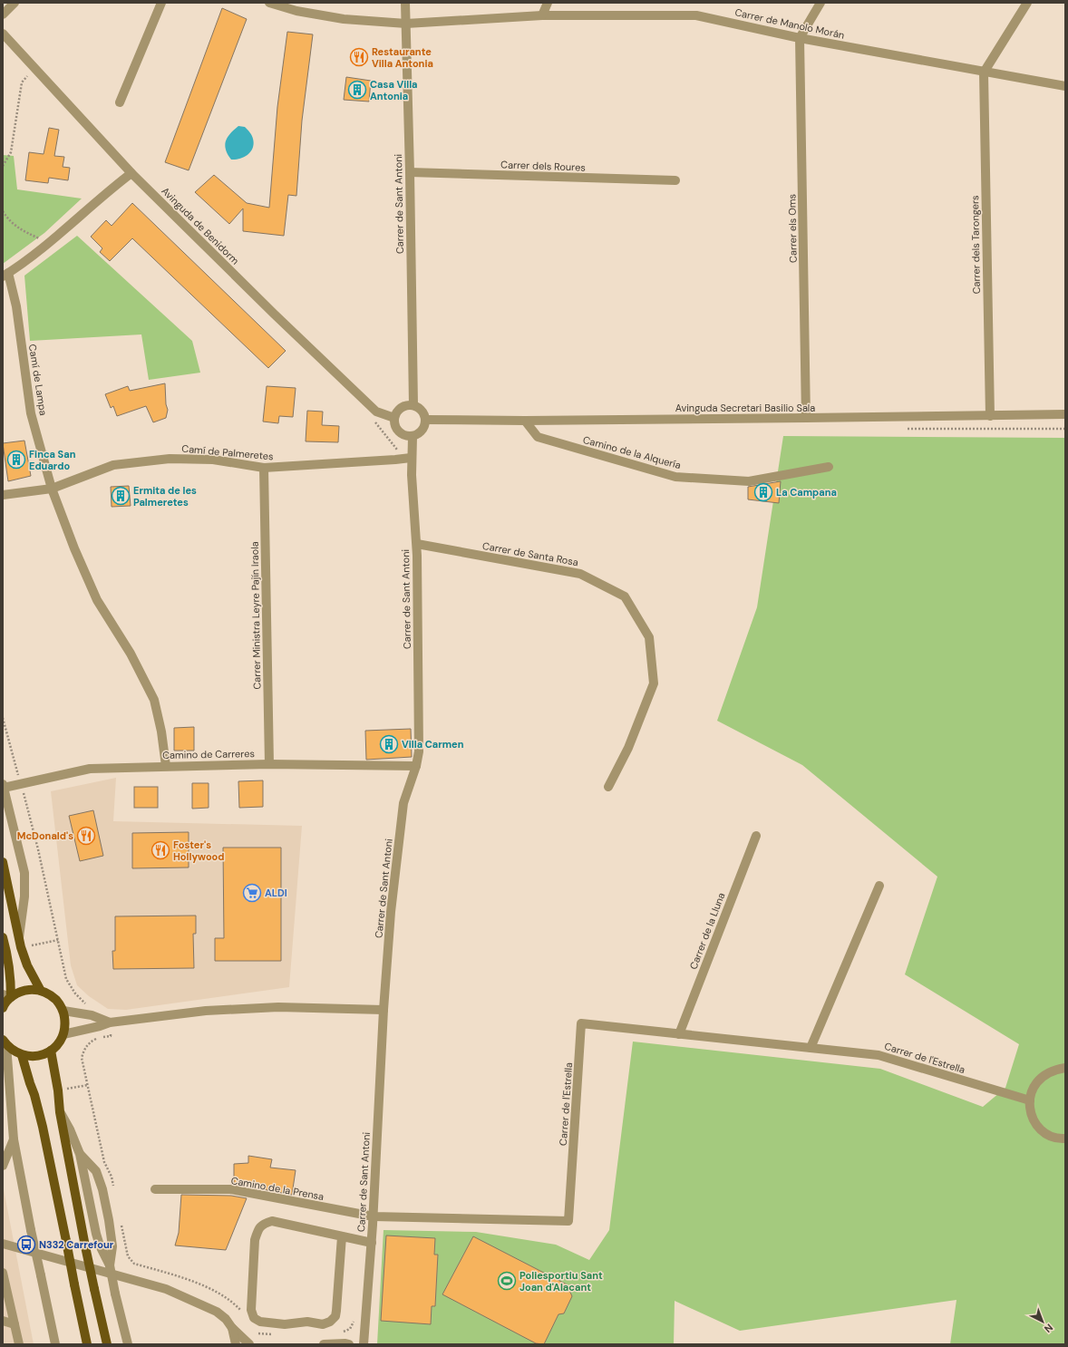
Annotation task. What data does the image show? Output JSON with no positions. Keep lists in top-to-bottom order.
{
  "streets": {
    "street": [
      "Carrer de Manolo Morán",
      "Carrer dels Roures",
      "Carrer de Sant Antoni",
      "Avinguda de Benidorm",
      "Carrer els Oms",
      "Carrer dels Tarongers",
      "Camí de Lampa",
      "Avinguda Secretari Basilio Sala",
      "Camí de Palmeretes",
      "Camino de la Alquería",
      "Carrer de Santa Rosa",
      "Carrer Ministra Leyre Pajín Iraola",
      "Camino de Carreres",
      "Carrer de la Lluna",
      "Carrer de l'Estrella",
      "Camino de la Prensa"
    ]
  },
  "crossings": [
    ["Carrer de Manolo Morán", "Carrer de Sant Antoni"],
    ["Carrer de Manolo Morán", "Carrer els Oms"],
    ["Carrer de Manolo Morán", "Carrer dels Tarongers"],
    ["Carrer dels Roures", "Carrer de Sant Antoni"],
    ["Carrer de Sant Antoni", "Avinguda de Benidorm"],
    ["Carrer de Sant Antoni", "Avinguda Secretari Basilio Sala"],
    ["Carrer de Sant Antoni", "Camí de Palmeretes"],
    ["Carrer de Sant Antoni", "Carrer de Santa Rosa"],
    ["Carrer de Sant Antoni", "Camino de Carreres"],
    ["Carrer de Sant Antoni", "Carrer de l'Estrella"],
    ["Carrer de Sant Antoni", "Camino de la Prensa"],
    ["Avinguda de Benidorm", "Avinguda Secretari Basilio Sala"],
    ["Carrer els Oms", "Avinguda Secretari Basilio Sala"],
    ["Carrer dels Tarongers", "Avinguda Secretari Basilio Sala"],
    ["Camí de Lampa", "Camí de Palmeretes"],
    ["Camí de Lampa", "Camino de Carreres"],
    ["Avinguda Secretari Basilio Sala", "Camino de la Alquería"],
    ["Camí de Palmeretes", "Carrer Ministra Leyre Pajín Iraola"],
    ["Carrer Ministra Leyre Pajín Iraola", "Camino de Carreres"],
    ["Carrer de la Lluna", "Carrer de l'Estrella"],
    ["Carrer de l'Estrella", "Camino de la Prensa"]
  ],
  "places": {
    "restaurant": ["Restaurante Villa Antonia", "McDonald's", "Foster's Hollywood"],
    "building": [
      "Casa Villa Antonia",
      "Finca San Eduardo",
      "La Campana",
      "Ermita de les Palmeretes",
      "Villa Carmen"
    ],
    "supermarket": ["ALDI"],
    "bus stop": ["N332 Carrefour"],
    "sports": ["Poliesportiu Sant Joan d'Alacant"]
  },
  "north": "bottom right"
}
